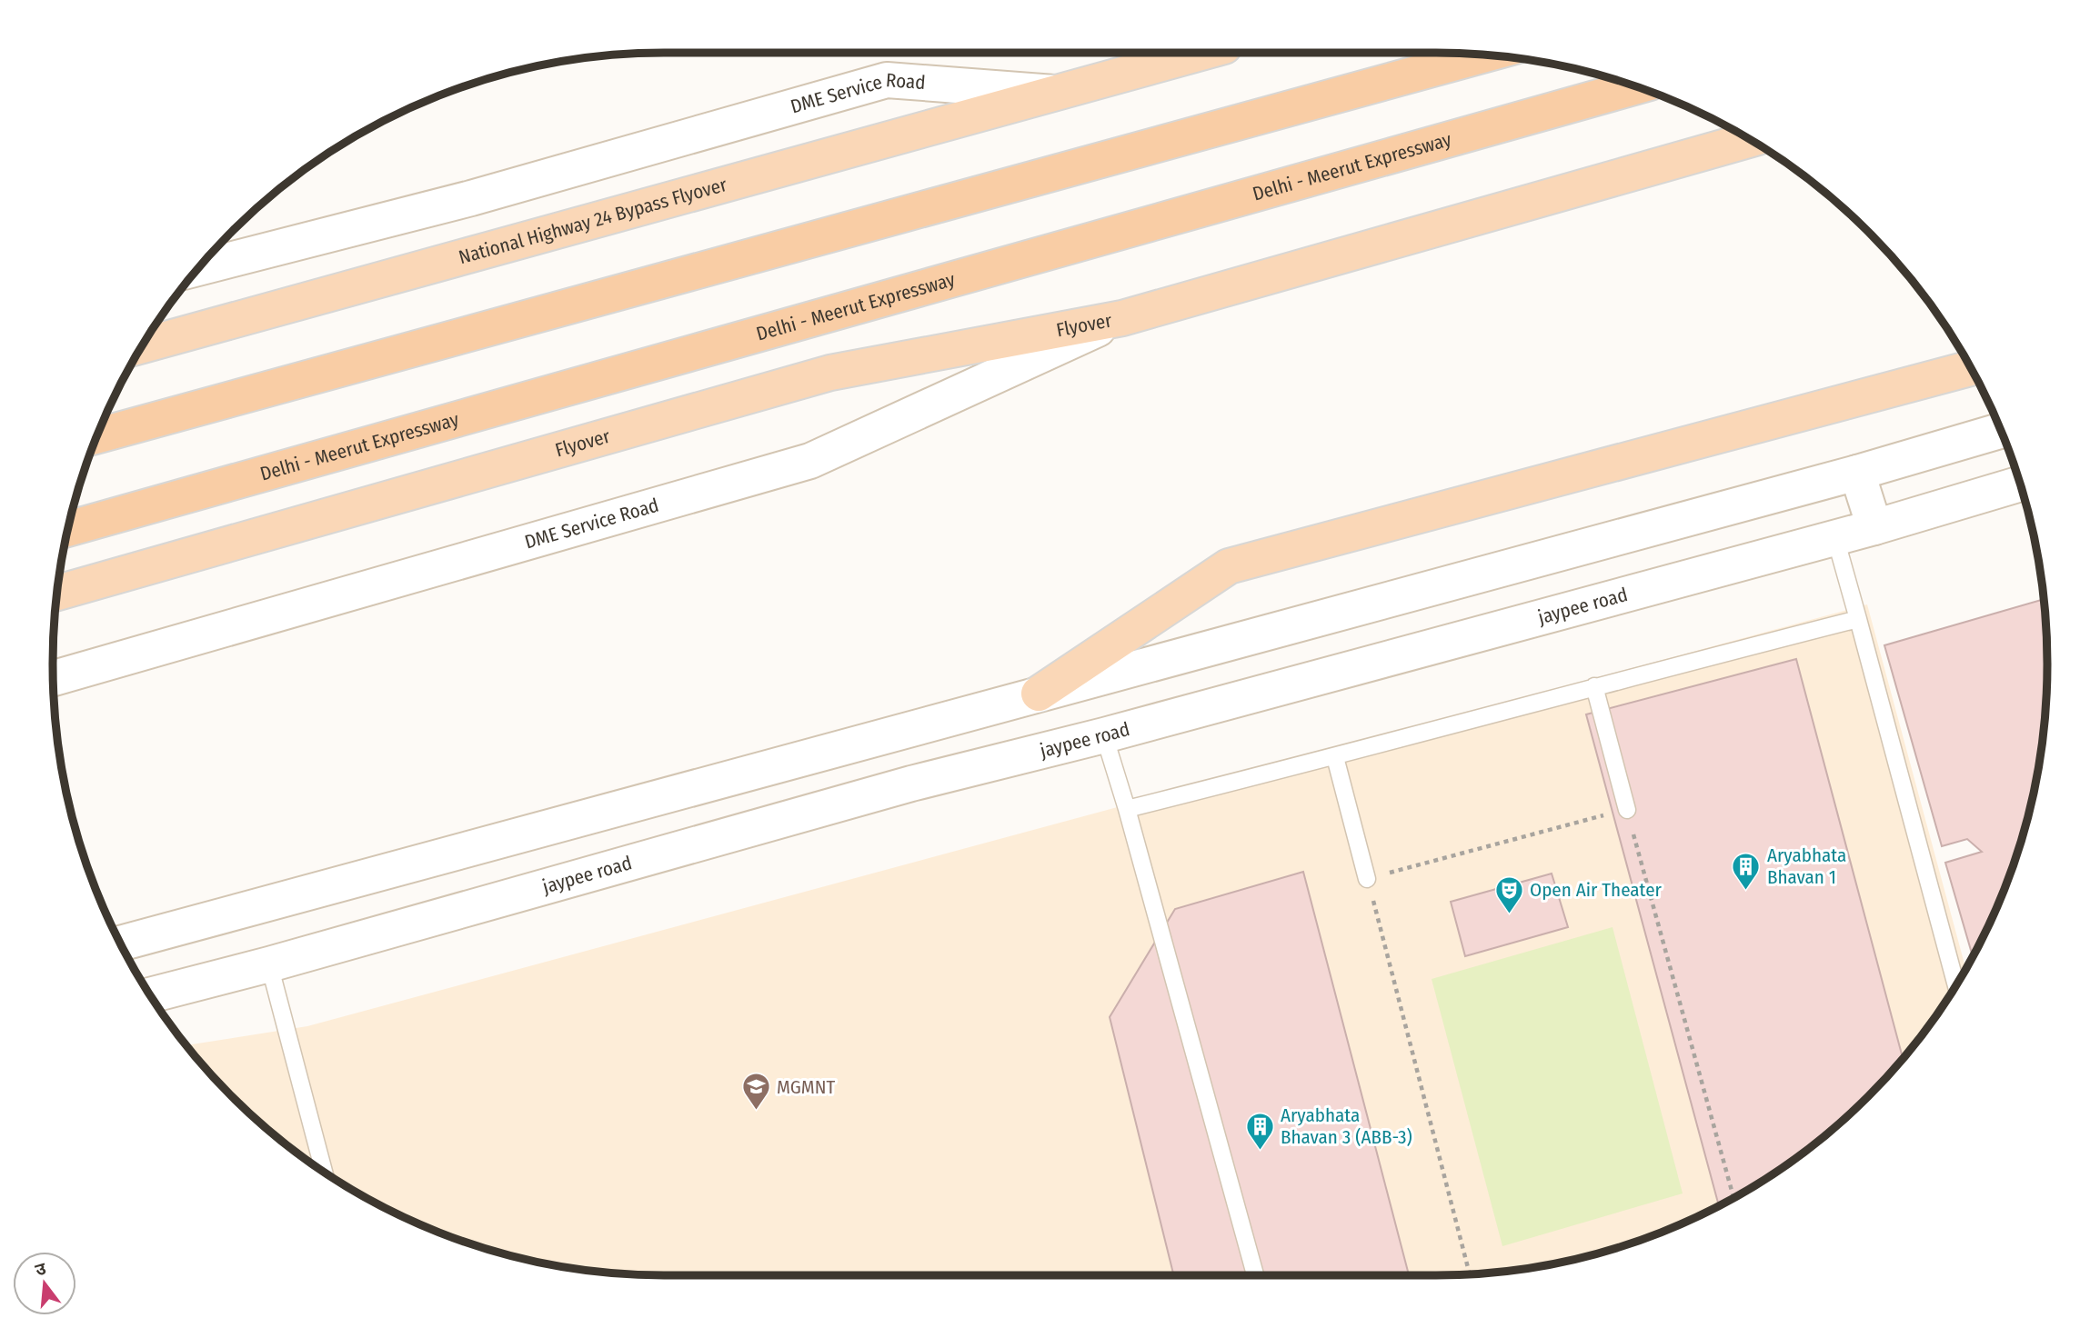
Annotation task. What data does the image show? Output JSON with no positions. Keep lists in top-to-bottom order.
{
  "streets": {
    "highway": ["Delhi - Meerut Expressway", "National Highway 24 Bypass Flyover", "Flyover"],
    "street": ["DME Service Road", "jaypee road"]
  },
  "crossings": [
    ["DME Service Road", "National Highway 24 Bypass Flyover"],
    ["DME Service Road", "Flyover"]
  ],
  "places": {
    "building": ["Aryabhata Bhavan 1", "Aryabhata Bhavan 3 (ABB-3)"],
    "theatre": ["Open Air Theater"],
    "school or university": ["MGMNT"]
  },
  "north": "top"
}
